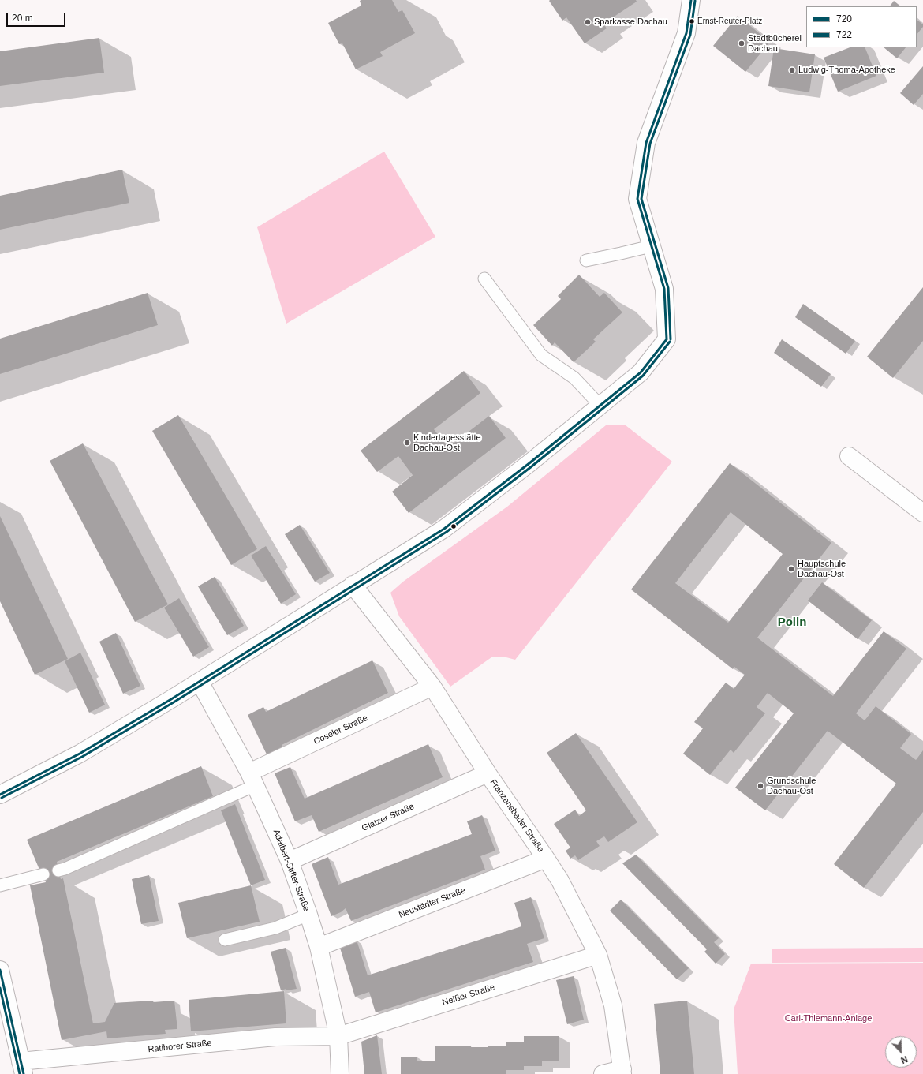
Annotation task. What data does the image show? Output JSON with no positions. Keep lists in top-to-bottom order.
{
  "streets": {
    "street": [
      "Coseler Straße",
      "Franzensbader Straße",
      "Glatzer Straße",
      "Adalbert-Stifter-Straße",
      "Neustädter Straße",
      "Neißer Straße",
      "Ratiborer Straße"
    ]
  },
  "crossings": [
    ["Coseler Straße", "Franzensbader Straße"],
    ["Coseler Straße", "Adalbert-Stifter-Straße"],
    ["Franzensbader Straße", "Glatzer Straße"],
    ["Franzensbader Straße", "Neustädter Straße"],
    ["Franzensbader Straße", "Neißer Straße"],
    ["Glatzer Straße", "Adalbert-Stifter-Straße"],
    ["Adalbert-Stifter-Straße", "Neustädter Straße"],
    ["Adalbert-Stifter-Straße", "Neißer Straße"],
    ["Adalbert-Stifter-Straße", "Ratiborer Straße"],
    ["Neißer Straße", "Ratiborer Straße"]
  ],
  "districts": ["Polln"],
  "parks": ["Carl-Thiemann-Anlage"],
  "places": [
    "Ernst-Reuter-Platz",
    "Sparkasse Dachau",
    "Stadtbücherei Dachau",
    "Ludwig-Thoma-Apotheke",
    "Kindertagesstätte Dachau-Ost",
    "Hauptschule Dachau-Ost",
    "Grundschule Dachau-Ost"
  ],
  "lines": ["transit line 720", "transit line 722"],
  "legend": ["720", "722"],
  "scale_bar": "20 m",
  "north": "bottom right"
}
